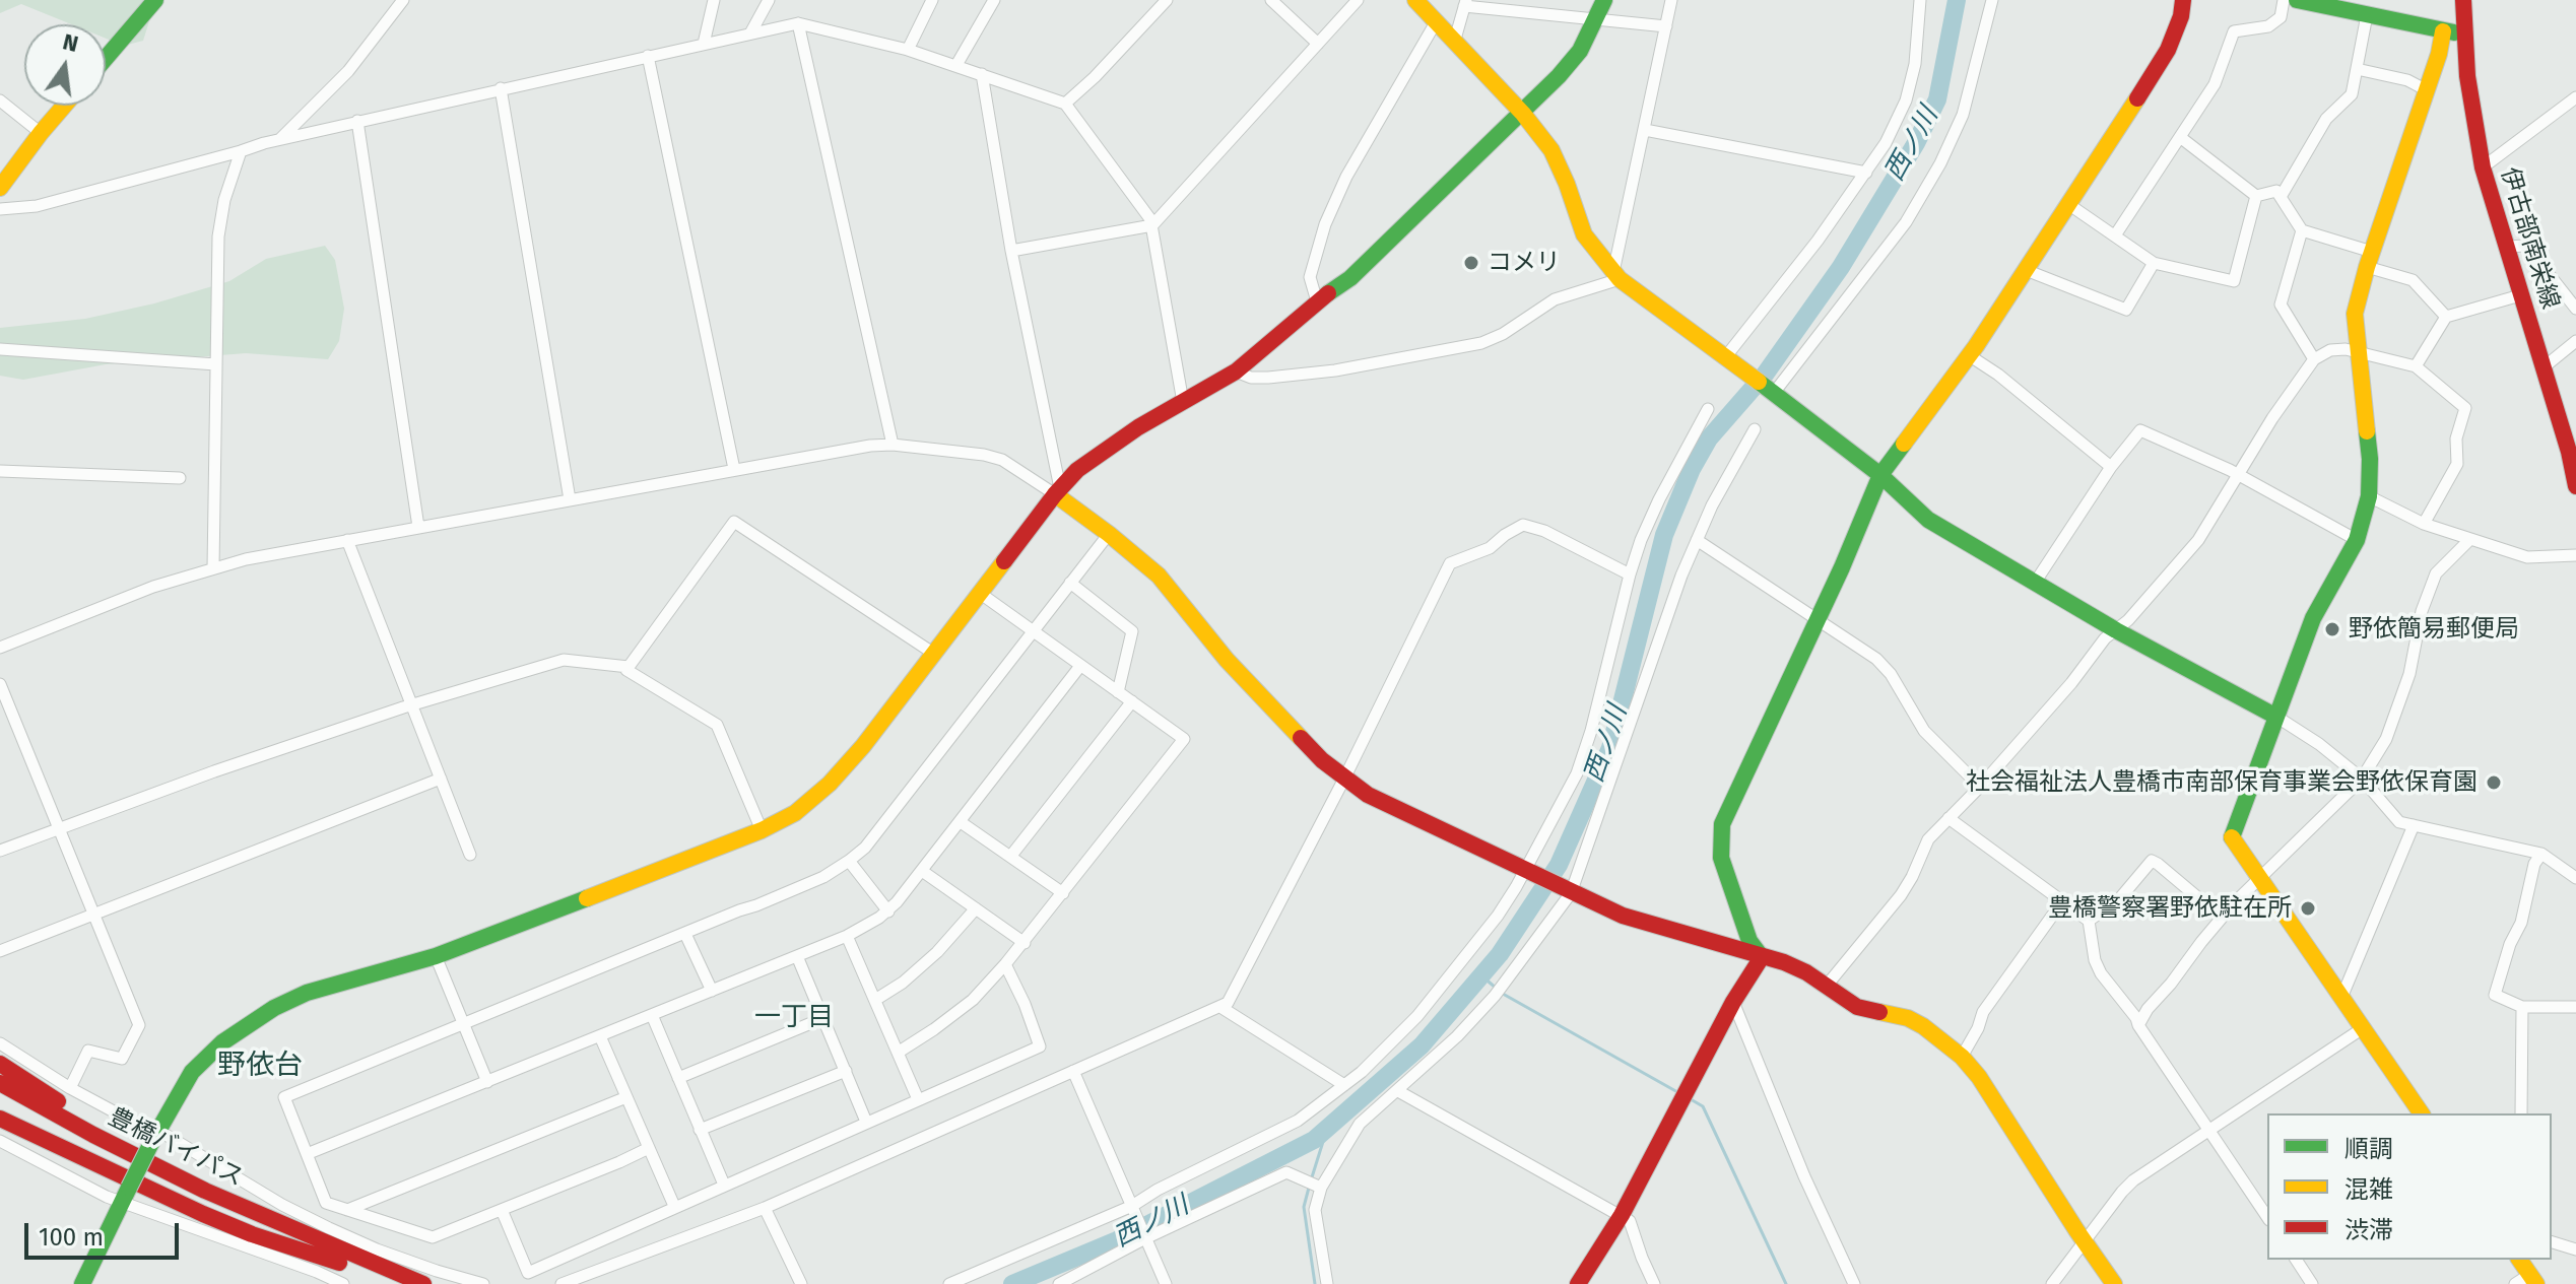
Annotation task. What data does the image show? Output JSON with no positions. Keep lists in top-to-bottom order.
{
  "streets": {
    "main road": ["伊古部南栄線", "豊橋バイパス"]
  },
  "districts": ["一丁目", "野依台"],
  "water": ["西ノ川"],
  "places": [
    "コメリ",
    "野依簡易郵便局",
    "社会福祉法人豊橋市南部保育事業会野依保育園",
    "豊橋警察署野依駐在所"
  ],
  "legend": ["順調", "混雑", "渋滞"],
  "scale_bar": "100 m",
  "north": "top"
}
